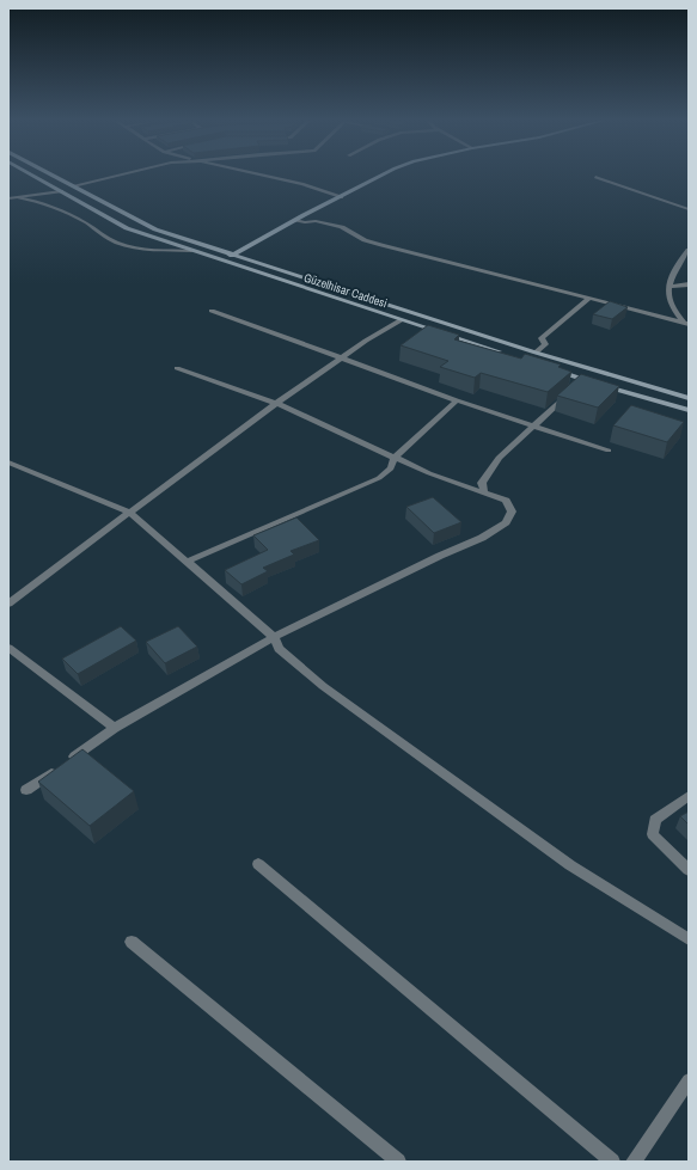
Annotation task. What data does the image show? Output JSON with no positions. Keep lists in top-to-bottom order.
{
  "streets": {
    "street": ["Güzelhisar Caddesi"]
  }
}
